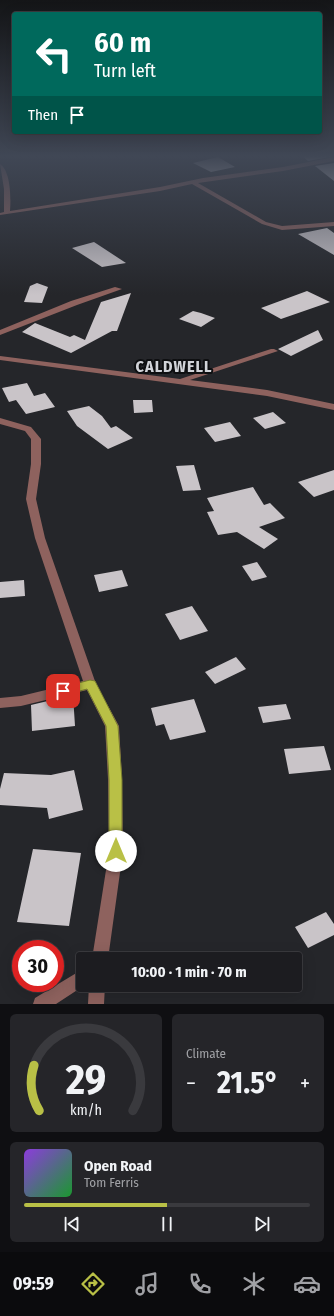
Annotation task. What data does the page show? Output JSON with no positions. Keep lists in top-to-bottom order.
{
  "districts": ["CALDWELL"],
  "page": {
    "turn": ["60 m", "Turn left"],
    "then": "Then",
    "limit": "30",
    "trip": "10:00 · 1 min · 70 m",
    "tile": "Climate",
    "heat": ["−", "21.5°", "+"],
    "song": ["Open Road", "Tom Ferris"],
    "tabs": "09:59",
    "gauge": ["29", "km/h"]
  }
}
